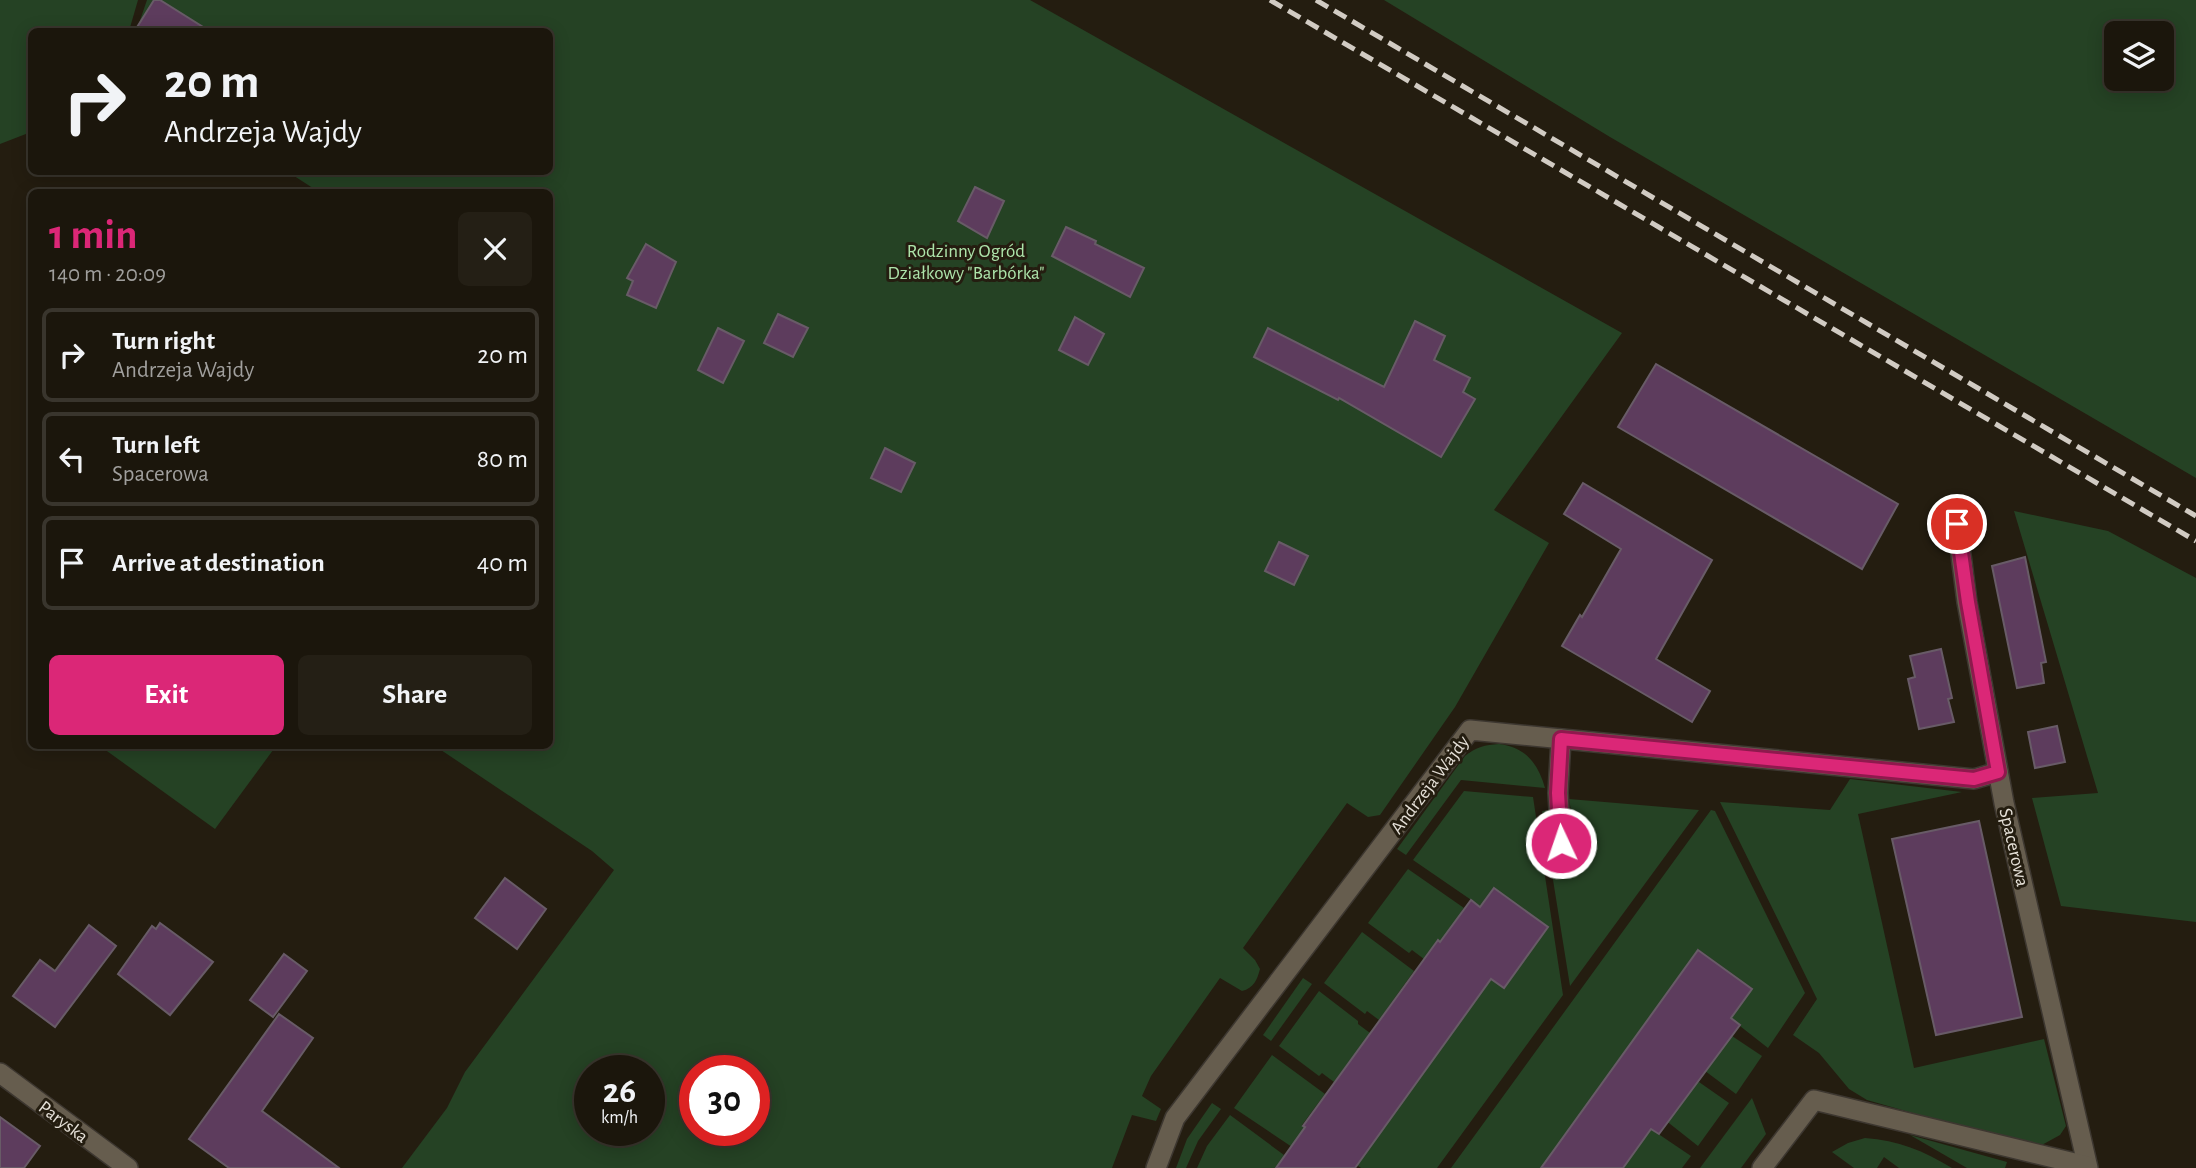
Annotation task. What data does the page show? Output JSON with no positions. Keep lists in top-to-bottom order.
{
  "streets": {
    "street": ["Andrzeja Wajdy", "Spacerowa", "Paryska"]
  },
  "crossings": [
    ["Andrzeja Wajdy", "Spacerowa"]
  ],
  "parks": ["Rodzinny Ogród Działkowy \"Barbórka\""],
  "page": {
    "turn": ["20 m", "Andrzeja Wajdy"],
    "heading": ["1 min", "140 m · 20:09"],
    "list": [
      {
        "name": "Turn right",
        "note": "Andrzeja Wajdy",
        "value": "20 m"
      },
      {
        "name": "Turn left",
        "note": "Spacerowa",
        "value": "80 m"
      },
      {
        "name": "Arrive at destination",
        "value": "40 m"
      }
    ],
    "buttons": ["Exit", "Share"],
    "speed": "26 km/h",
    "limit": "30"
  }
}
